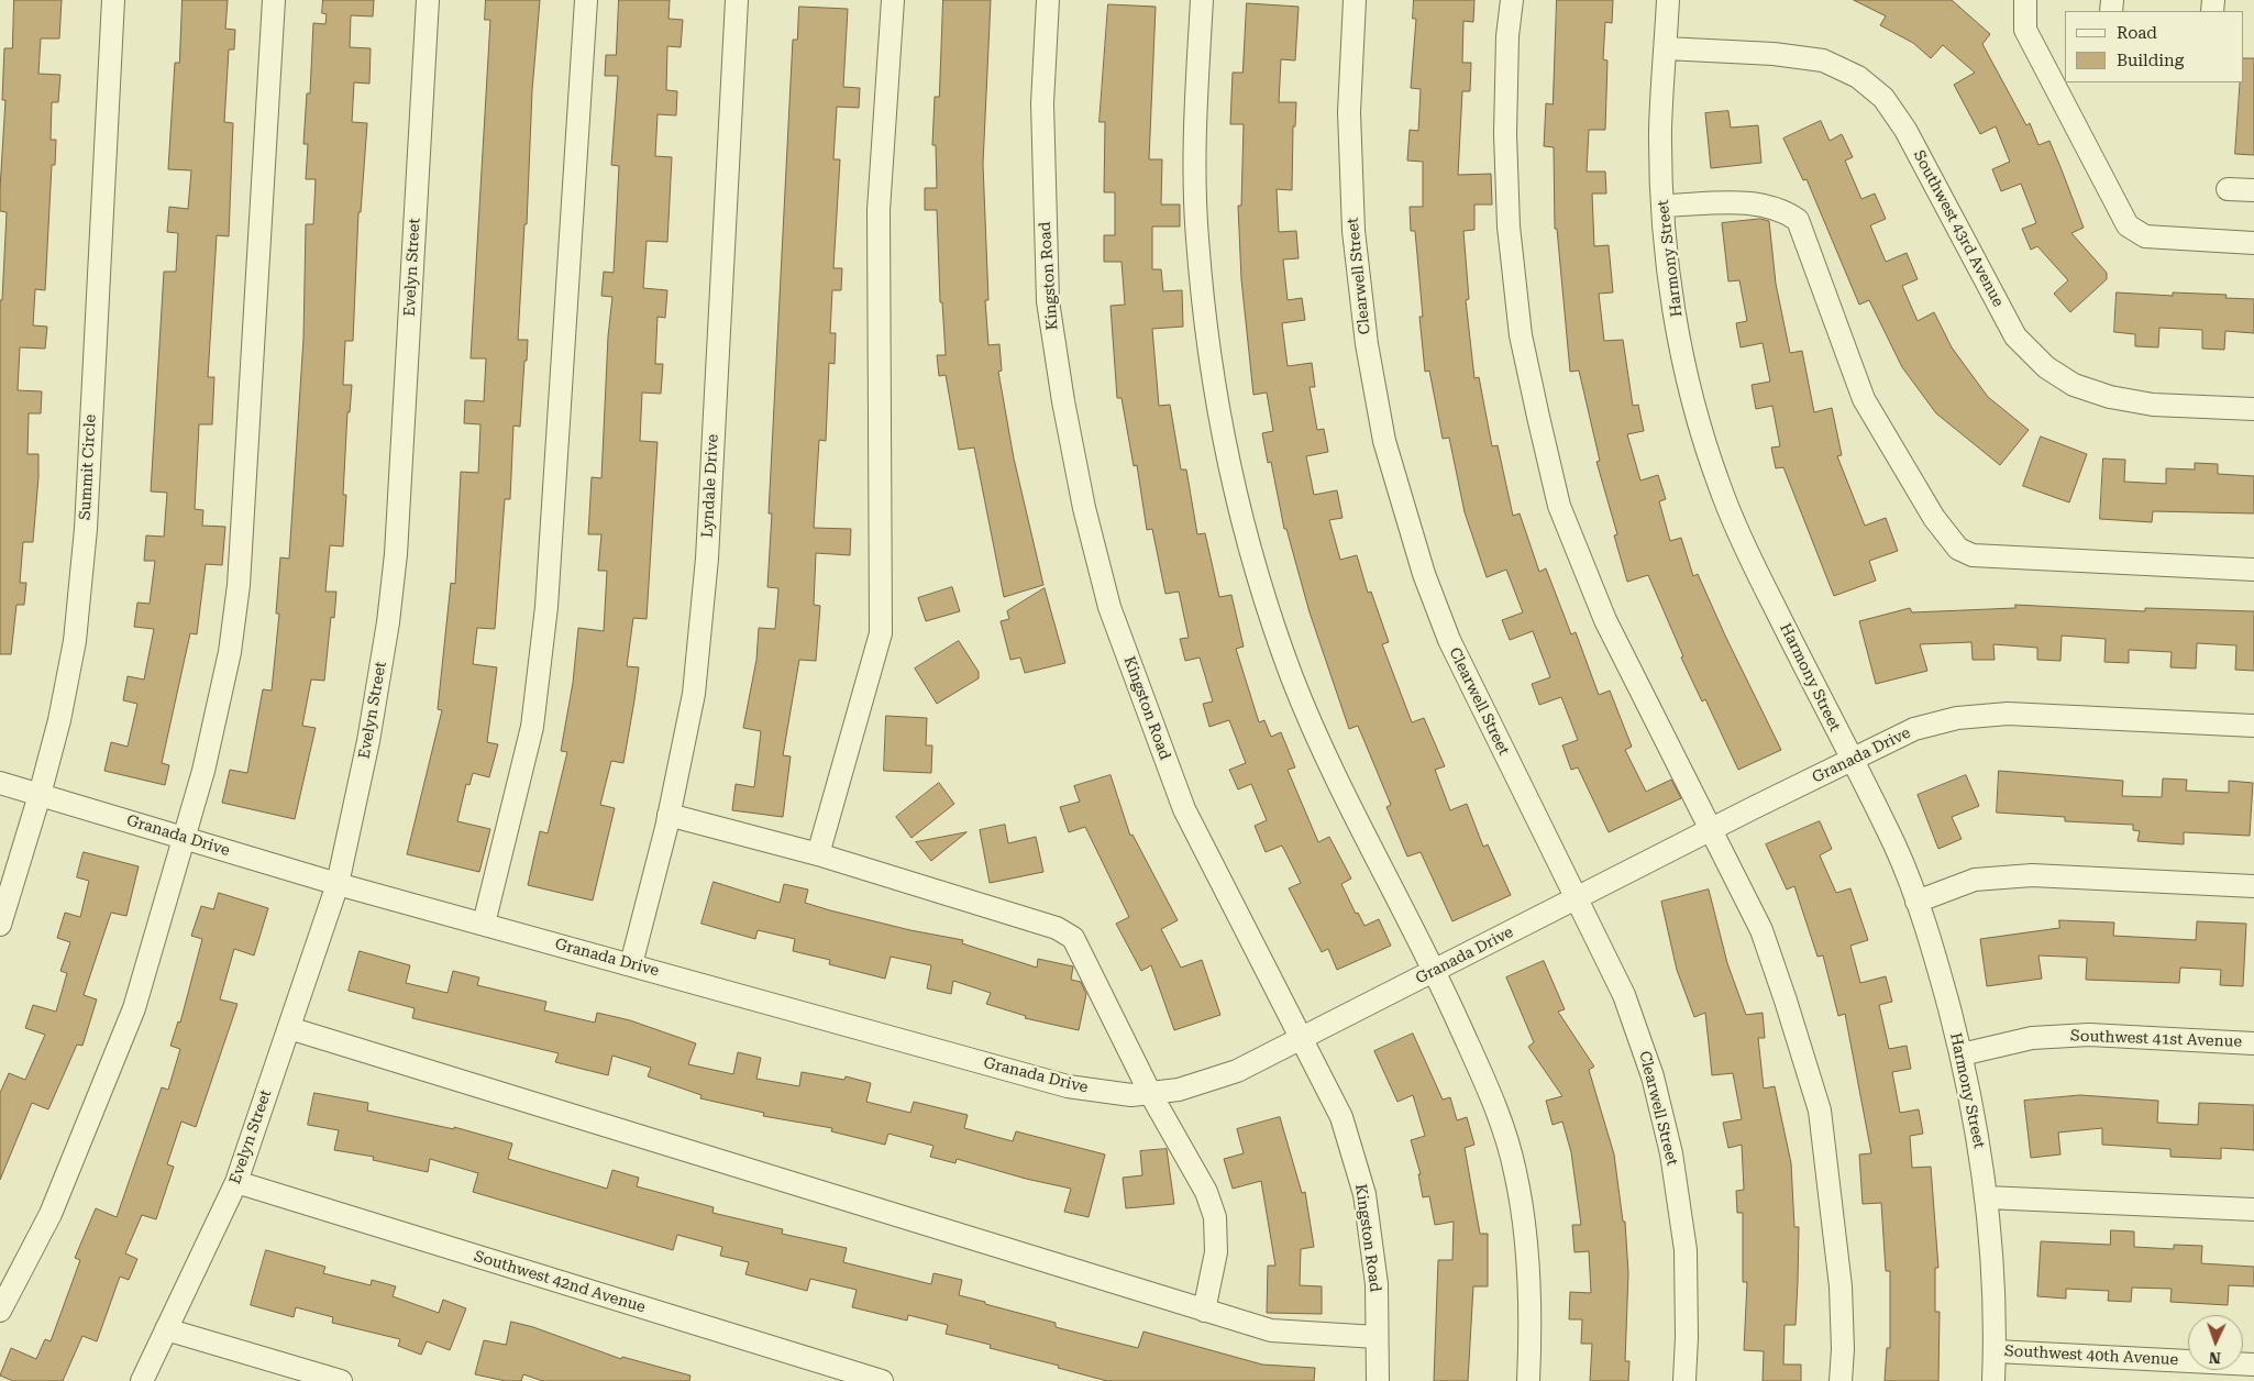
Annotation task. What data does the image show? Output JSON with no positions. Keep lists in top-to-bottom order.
{
  "streets": {
    "street": [
      "Southwest 43rd Avenue",
      "Harmony Street",
      "Evelyn Street",
      "Kingston Road",
      "Clearwell Street",
      "Summit Circle",
      "Lyndale Drive",
      "Granada Drive",
      "Southwest 41st Avenue",
      "Southwest 42nd Avenue",
      "Southwest 40th Avenue"
    ]
  },
  "crossings": [
    ["Southwest 43rd Avenue", "Harmony Street"],
    ["Harmony Street", "Granada Drive"],
    ["Harmony Street", "Southwest 41st Avenue"],
    ["Harmony Street", "Southwest 40th Avenue"],
    ["Evelyn Street", "Granada Drive"],
    ["Evelyn Street", "Southwest 42nd Avenue"],
    ["Kingston Road", "Granada Drive"],
    ["Clearwell Street", "Granada Drive"],
    ["Summit Circle", "Granada Drive"],
    ["Lyndale Drive", "Granada Drive"]
  ],
  "legend": ["Road", "Building"],
  "north": "bottom"
}
